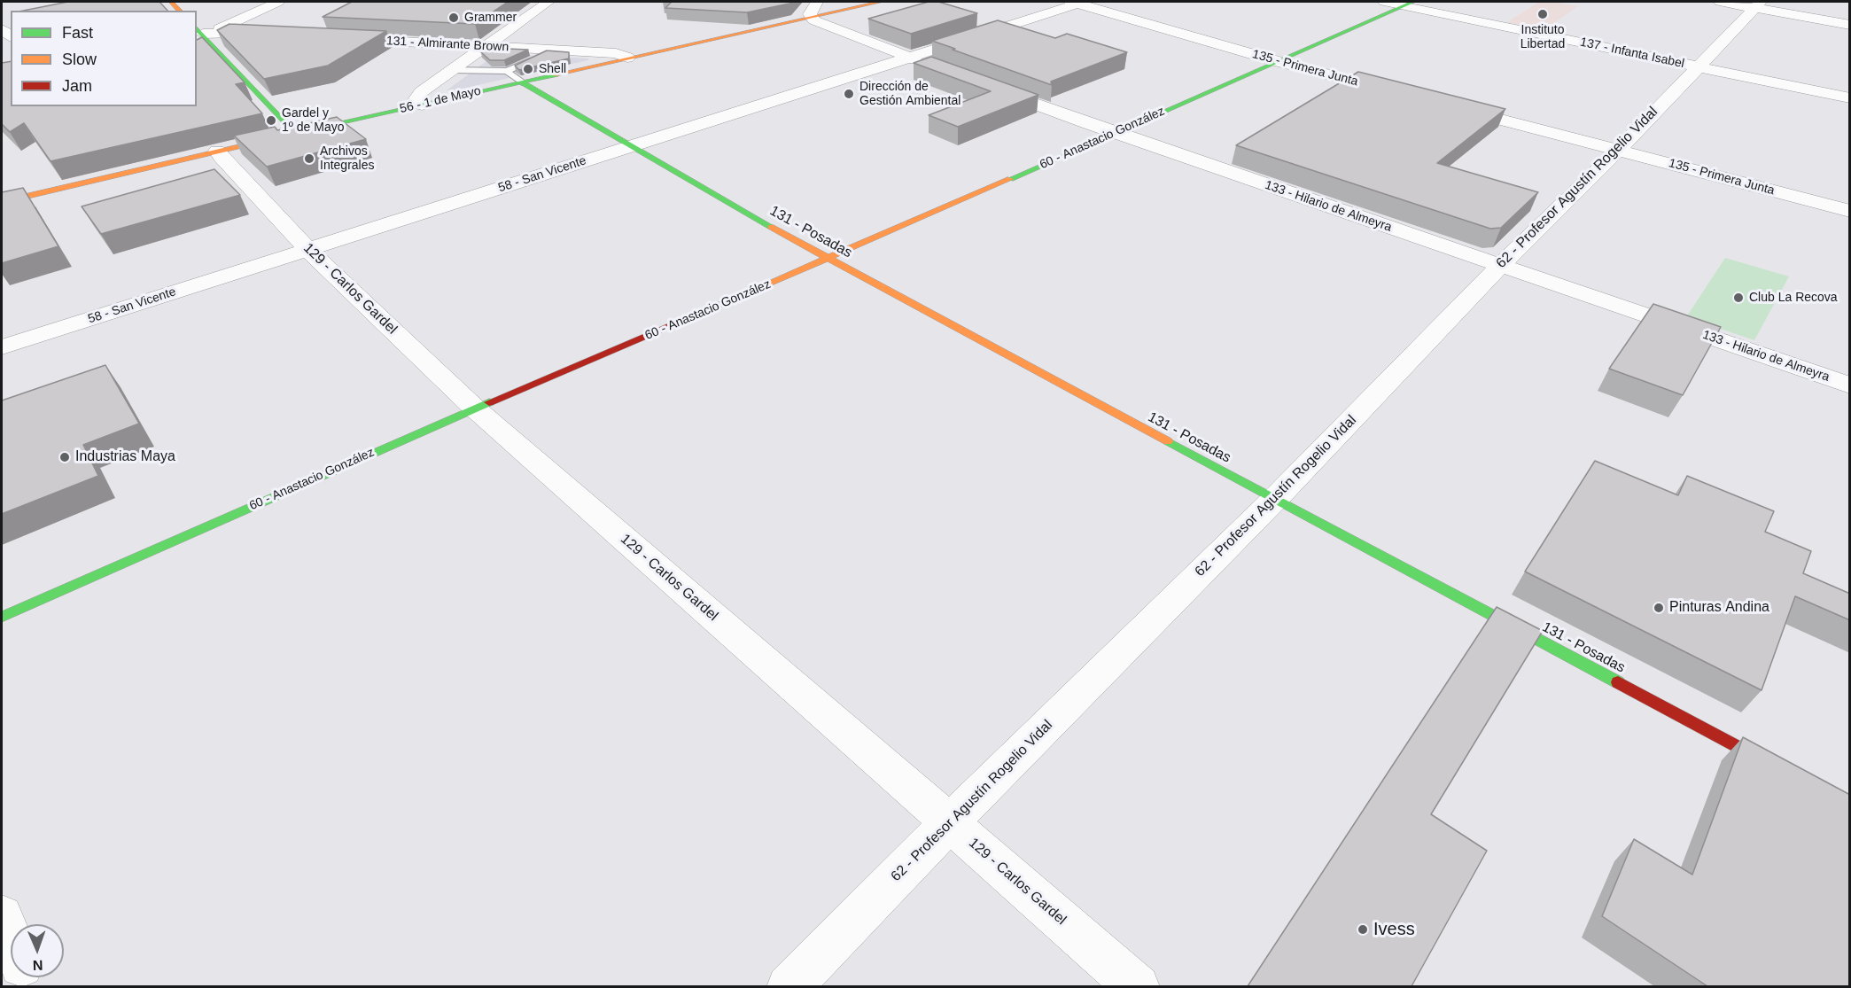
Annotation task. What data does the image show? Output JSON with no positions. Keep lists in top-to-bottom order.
{
  "streets": {
    "street": [
      "131 - Almirante Brown",
      "137 - Infanta Isabel",
      "135 - Primera Junta",
      "56 - 1 de Mayo",
      "60 - Anastacio González",
      "58 - San Vicente",
      "62 - Profesor Agustín Rogelio Vidal",
      "133 - Hilario de Almeyra",
      "131 - Posadas",
      "129 - Carlos Gardel"
    ]
  },
  "crossings": [
    ["131 - Almirante Brown", "56 - 1 de Mayo"],
    ["137 - Infanta Isabel", "60 - Anastacio González"],
    ["137 - Infanta Isabel", "62 - Profesor Agustín Rogelio Vidal"],
    ["135 - Primera Junta", "60 - Anastacio González"],
    ["135 - Primera Junta", "58 - San Vicente"],
    ["135 - Primera Junta", "62 - Profesor Agustín Rogelio Vidal"],
    ["56 - 1 de Mayo", "131 - Posadas"],
    ["56 - 1 de Mayo", "129 - Carlos Gardel"],
    ["60 - Anastacio González", "133 - Hilario de Almeyra"],
    ["60 - Anastacio González", "131 - Posadas"],
    ["60 - Anastacio González", "129 - Carlos Gardel"],
    ["58 - San Vicente", "131 - Posadas"],
    ["58 - San Vicente", "129 - Carlos Gardel"],
    ["62 - Profesor Agustín Rogelio Vidal", "133 - Hilario de Almeyra"],
    ["62 - Profesor Agustín Rogelio Vidal", "131 - Posadas"],
    ["62 - Profesor Agustín Rogelio Vidal", "129 - Carlos Gardel"]
  ],
  "places": [
    "Instituto Libertad",
    "Grammer",
    "Shell",
    "Dirección de Gestión Ambiental",
    "Gardel y 1º de Mayo",
    "Archivos Integrales",
    "Club La Recova",
    "Industrias Maya",
    "Pinturas Andina",
    "Ivess"
  ],
  "legend": ["Fast", "Slow", "Jam"],
  "north": "bottom"
}
